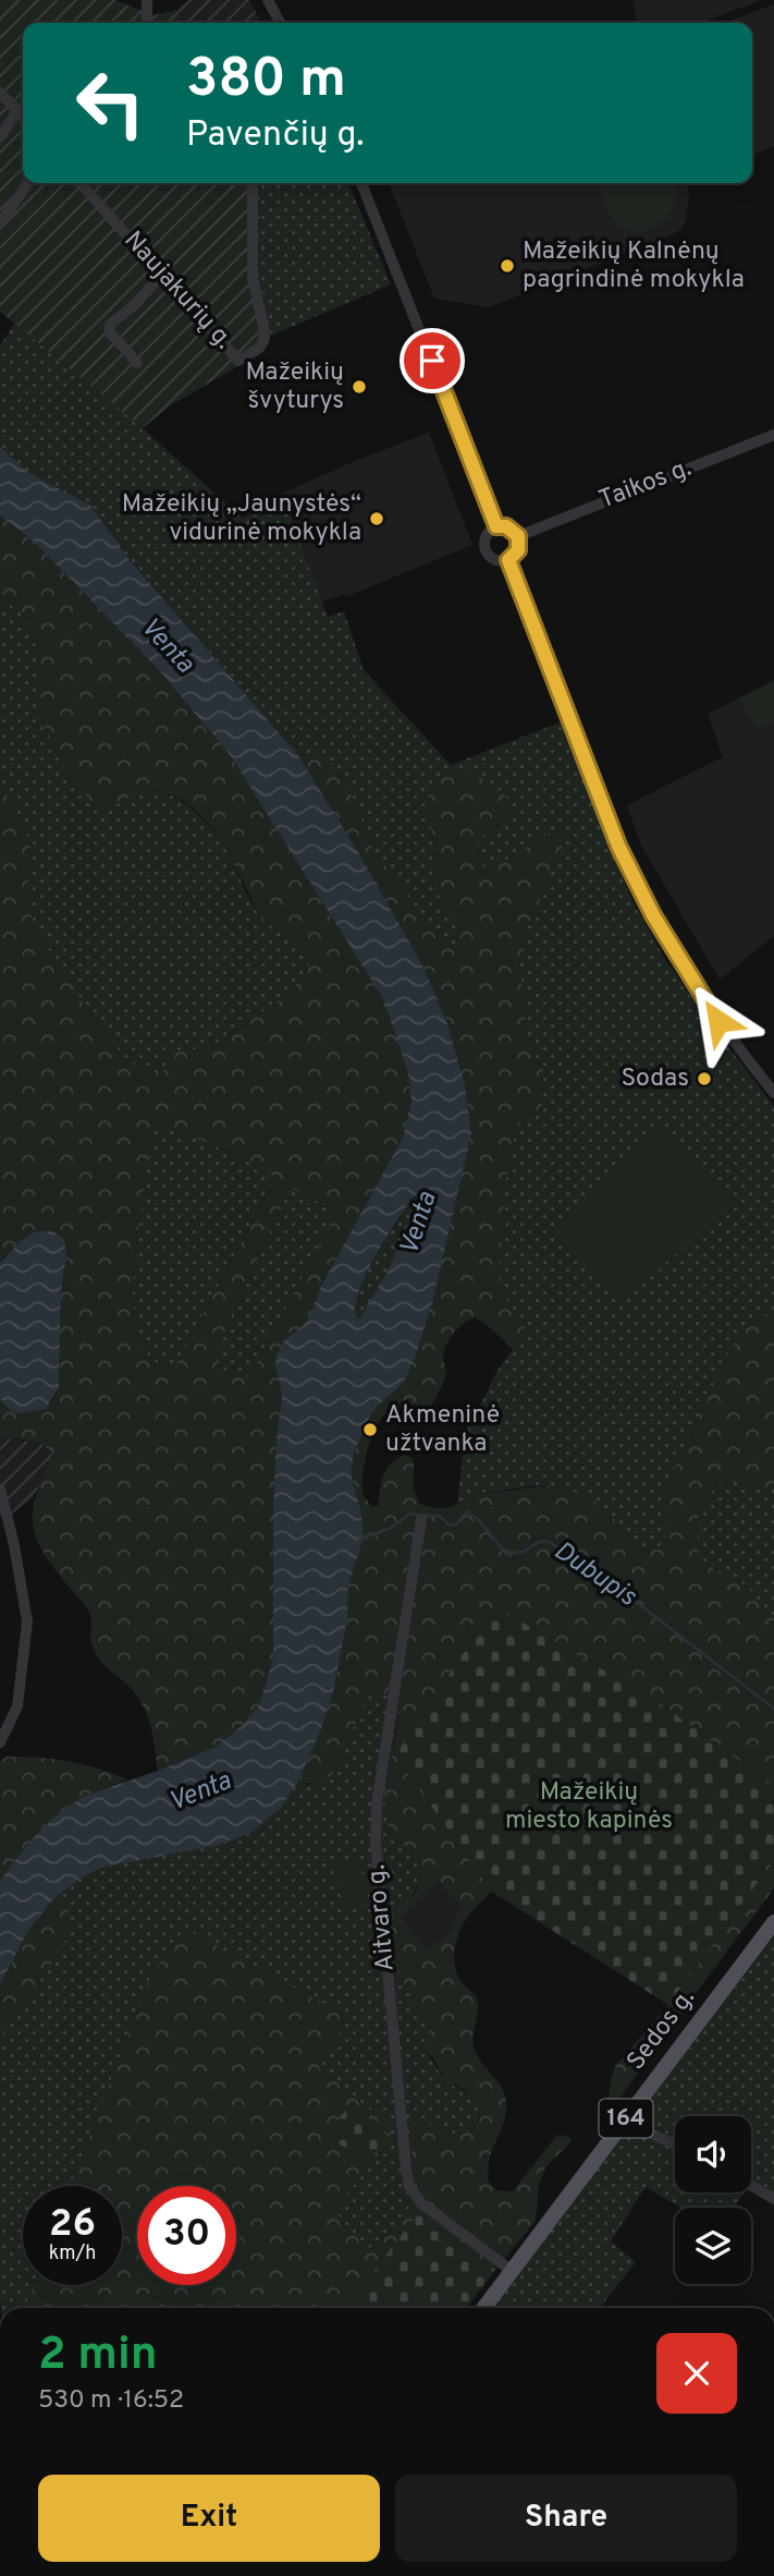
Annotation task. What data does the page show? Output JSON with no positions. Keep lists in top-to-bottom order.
{
  "streets": {
    "main road": ["Sedos g.", "164"],
    "street": ["Naujakurių g.", "Taikos g.", "Aitvaro g."]
  },
  "crossings": [
    ["Aitvaro g.", "Sedos g."]
  ],
  "water": ["Venta", "Dubupis"],
  "parks": ["Mažeikių miesto kapinės"],
  "places": [
    "Mažeikių Kalnėnų pagrindinė mokykla",
    "Mažeikių švyturys",
    "Mažeikių „Jaunystės“ vidurinė mokykla",
    "Sodas",
    "Akmeninė užtvanka"
  ],
  "page": {
    "turn": ["380 m", "Pavenčių g."],
    "speed": "26 km/h",
    "limit": "30",
    "heading": ["2 min", "530 m · 16:52"],
    "buttons": ["Exit", "Share"]
  }
}
